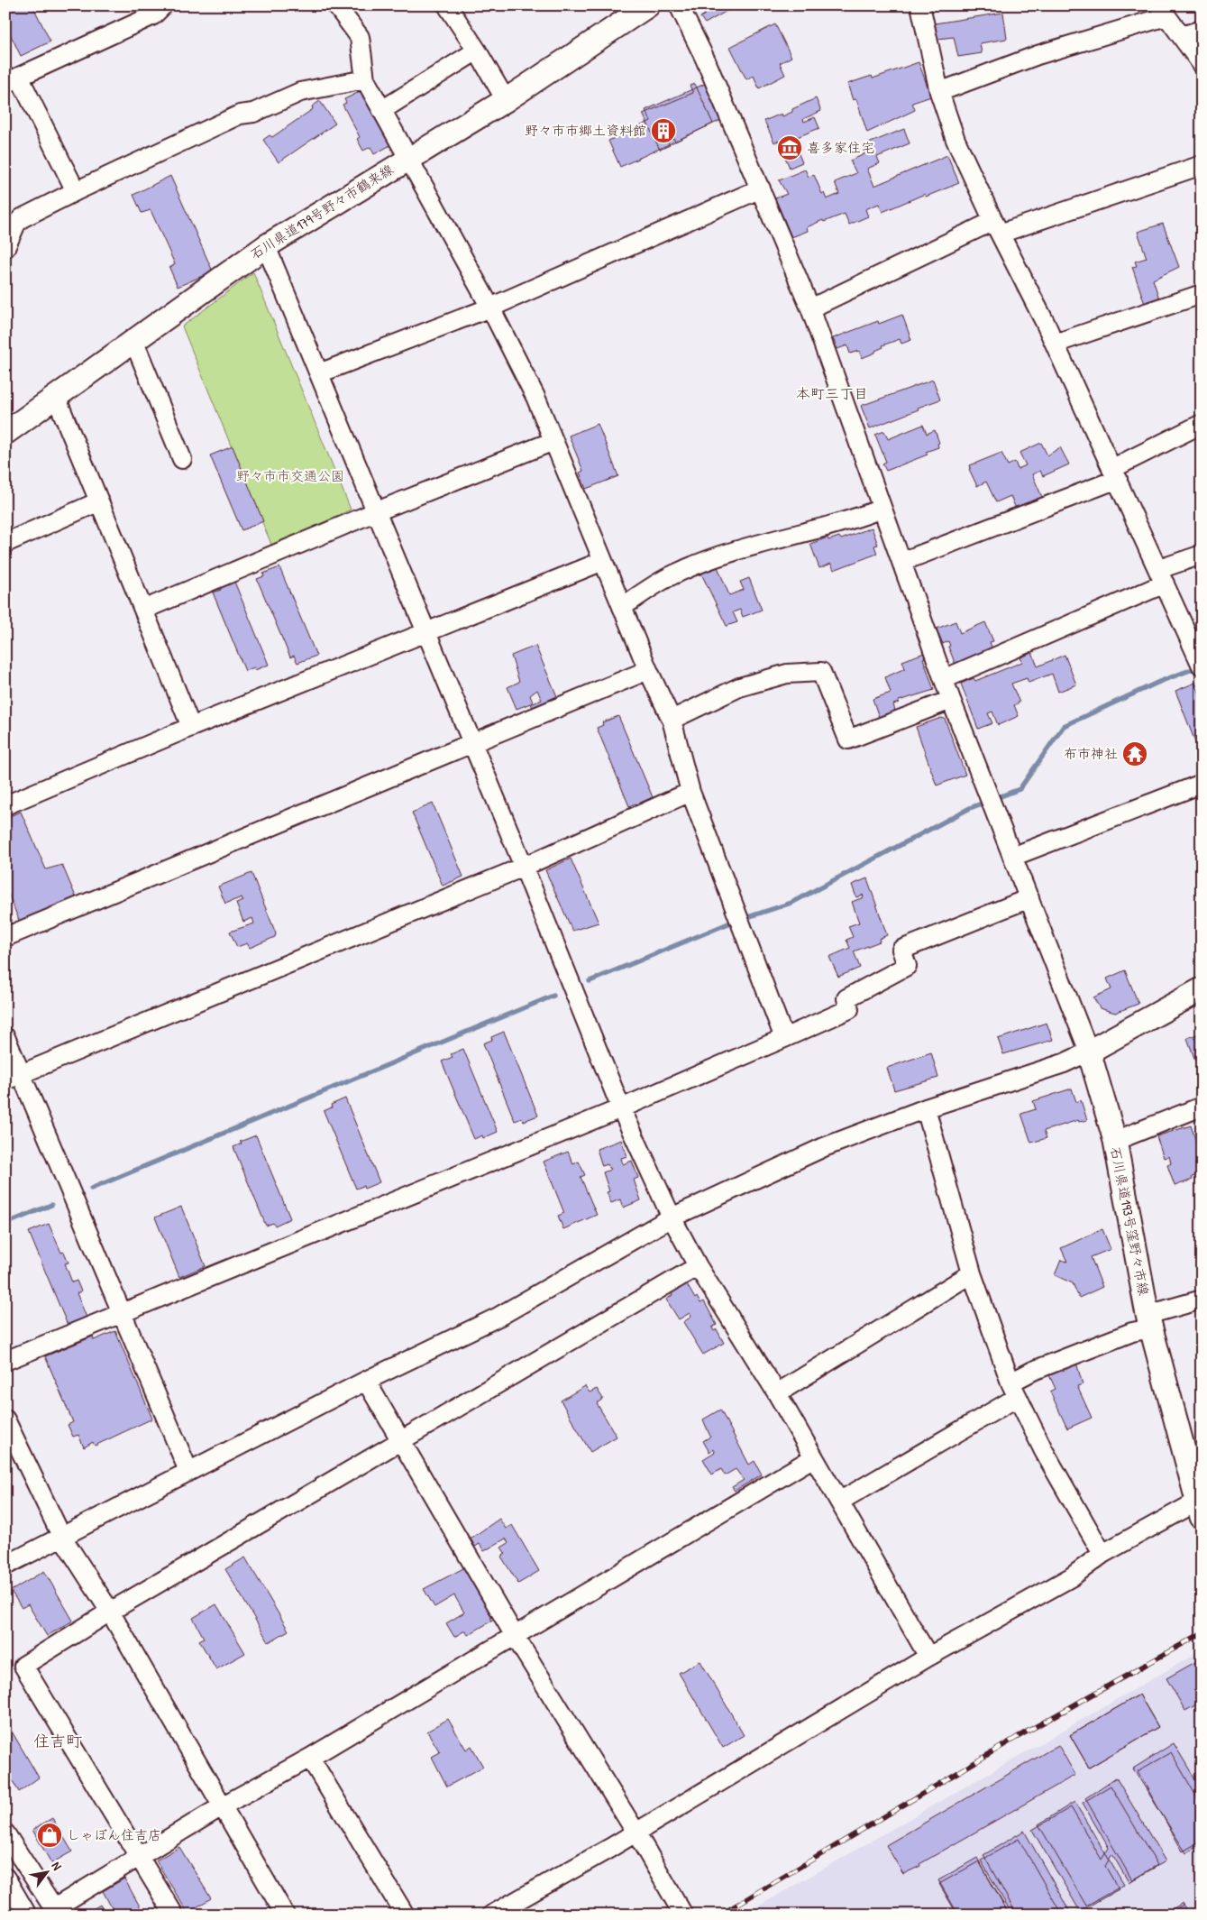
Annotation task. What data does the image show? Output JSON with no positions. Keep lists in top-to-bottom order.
{
  "streets": {
    "main road": ["石川県道179号野々市鶴来線", "石川県道193号窪野々市線"]
  },
  "districts": ["本町三丁目", "住吉町"],
  "parks": ["野々市市交通公園"],
  "places": {
    "building": ["野々市市郷土資料館"],
    "museum": ["喜多家住宅"],
    "temple": ["布市神社"],
    "shop": ["しゃぼん住吉店"]
  },
  "north": "top right"
}
